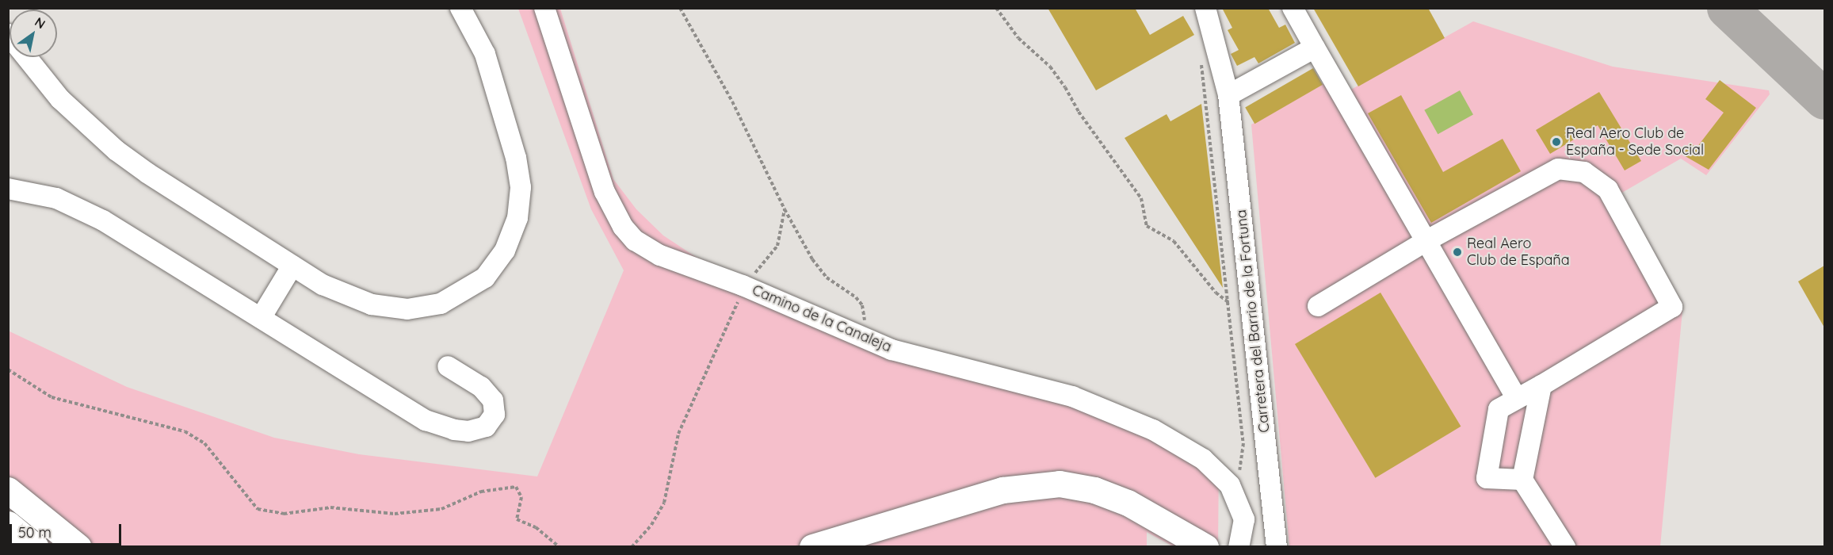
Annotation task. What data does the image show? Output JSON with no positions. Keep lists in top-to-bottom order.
{
  "streets": {
    "street": ["Camino de la Canaleja", "Carretera del Barrio de la Fortuna"]
  },
  "places": ["Real Aero Club de España - Sede Social", "Real Aero Club de España"],
  "scale_bar": "50 m",
  "north": "top right"
}
